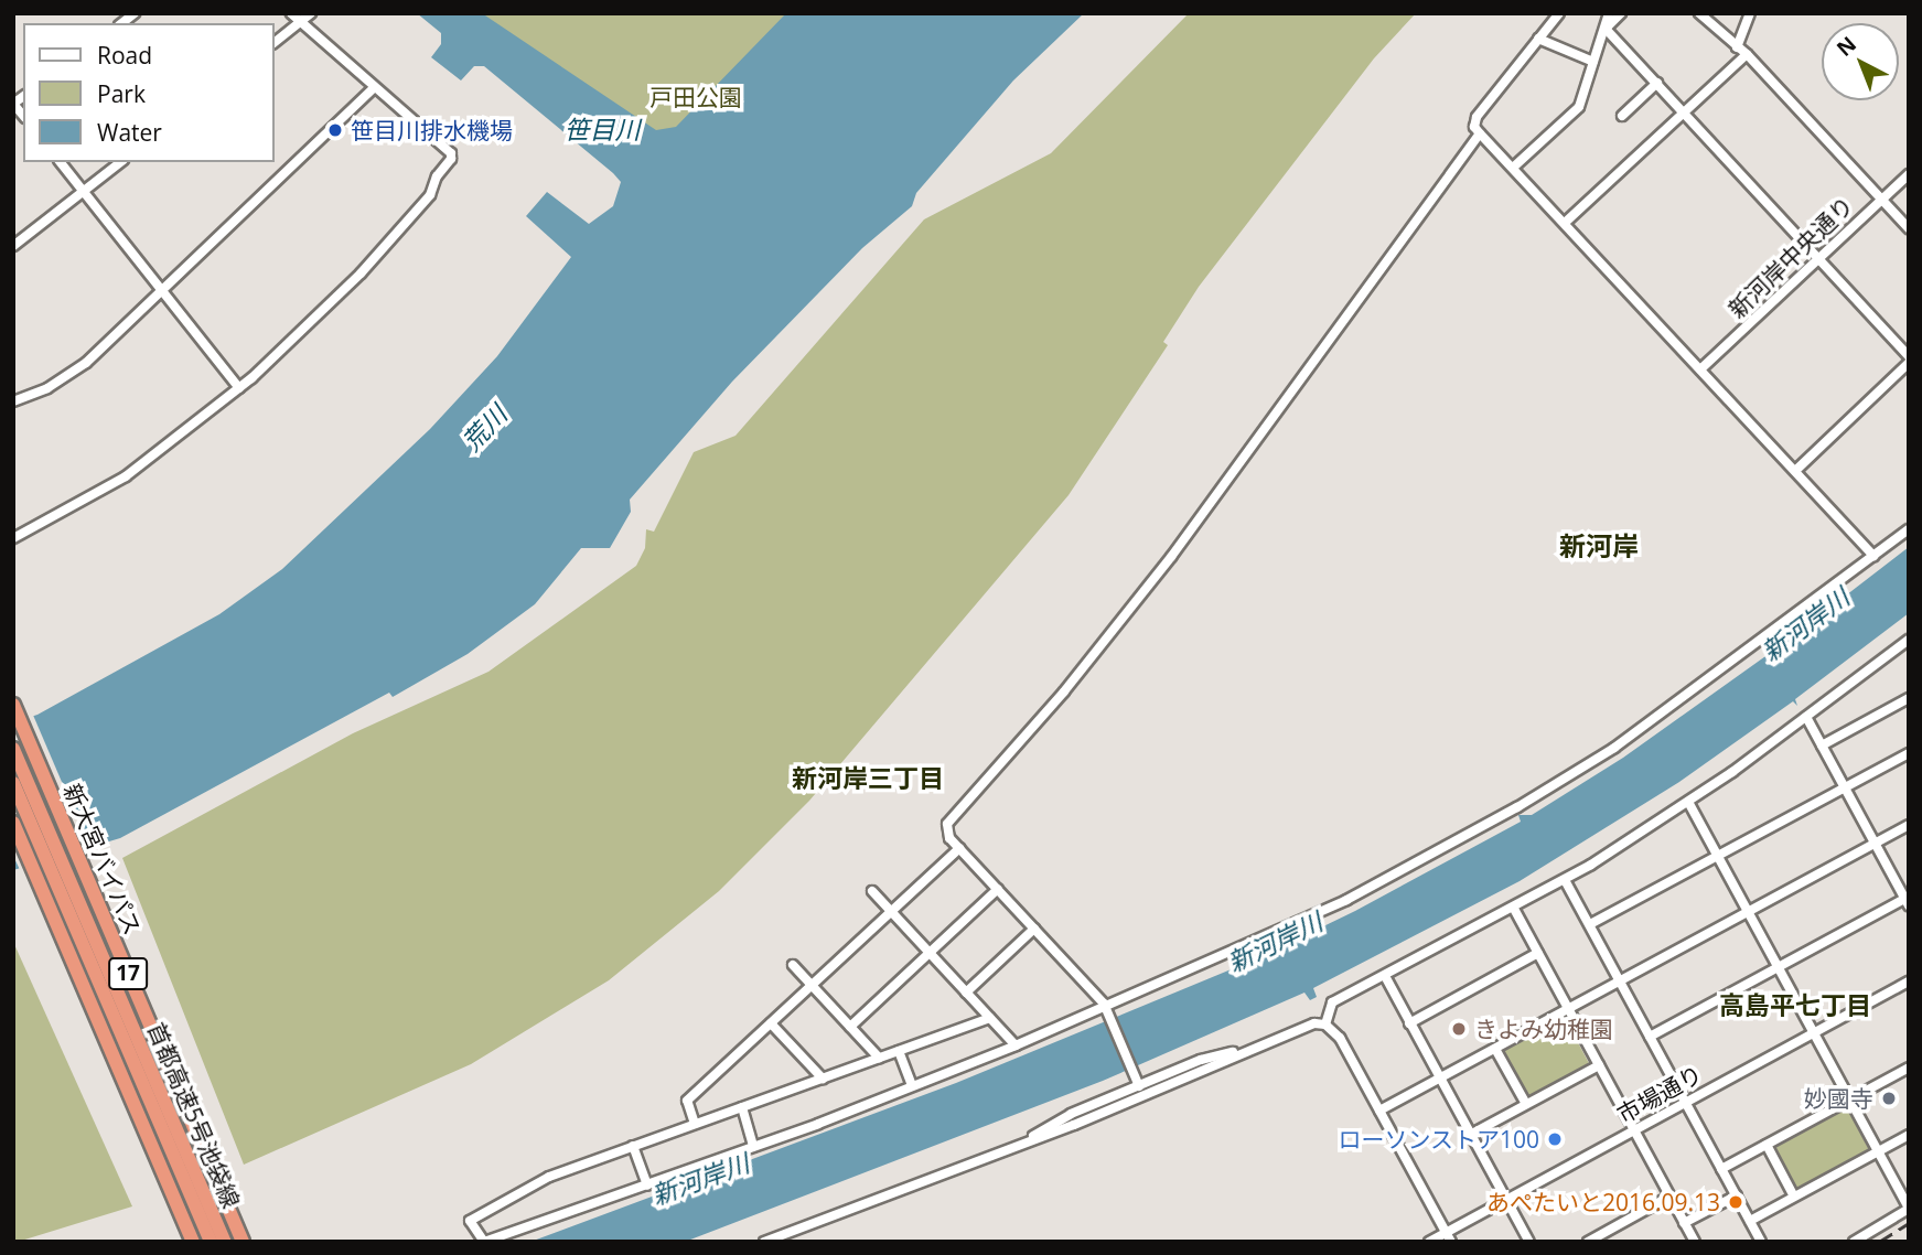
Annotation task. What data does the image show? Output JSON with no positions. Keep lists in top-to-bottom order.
{
  "streets": {
    "highway": ["新大宮バイパス", "17", "首都高速5号池袋線"],
    "street": ["新河岸中央通り", "市場通り"]
  },
  "districts": ["新河岸", "新河岸三丁目", "高島平七丁目"],
  "water": ["笹目川", "荒川", "新河岸川"],
  "parks": ["戸田公園"],
  "places": [
    "笹目川排水機場",
    "きよみ幼稚園",
    "妙國寺",
    "ローソンストア100",
    "あぺたいと2016.09.13"
  ],
  "legend": ["Road", "Park", "Water"],
  "north": "top left"
}
